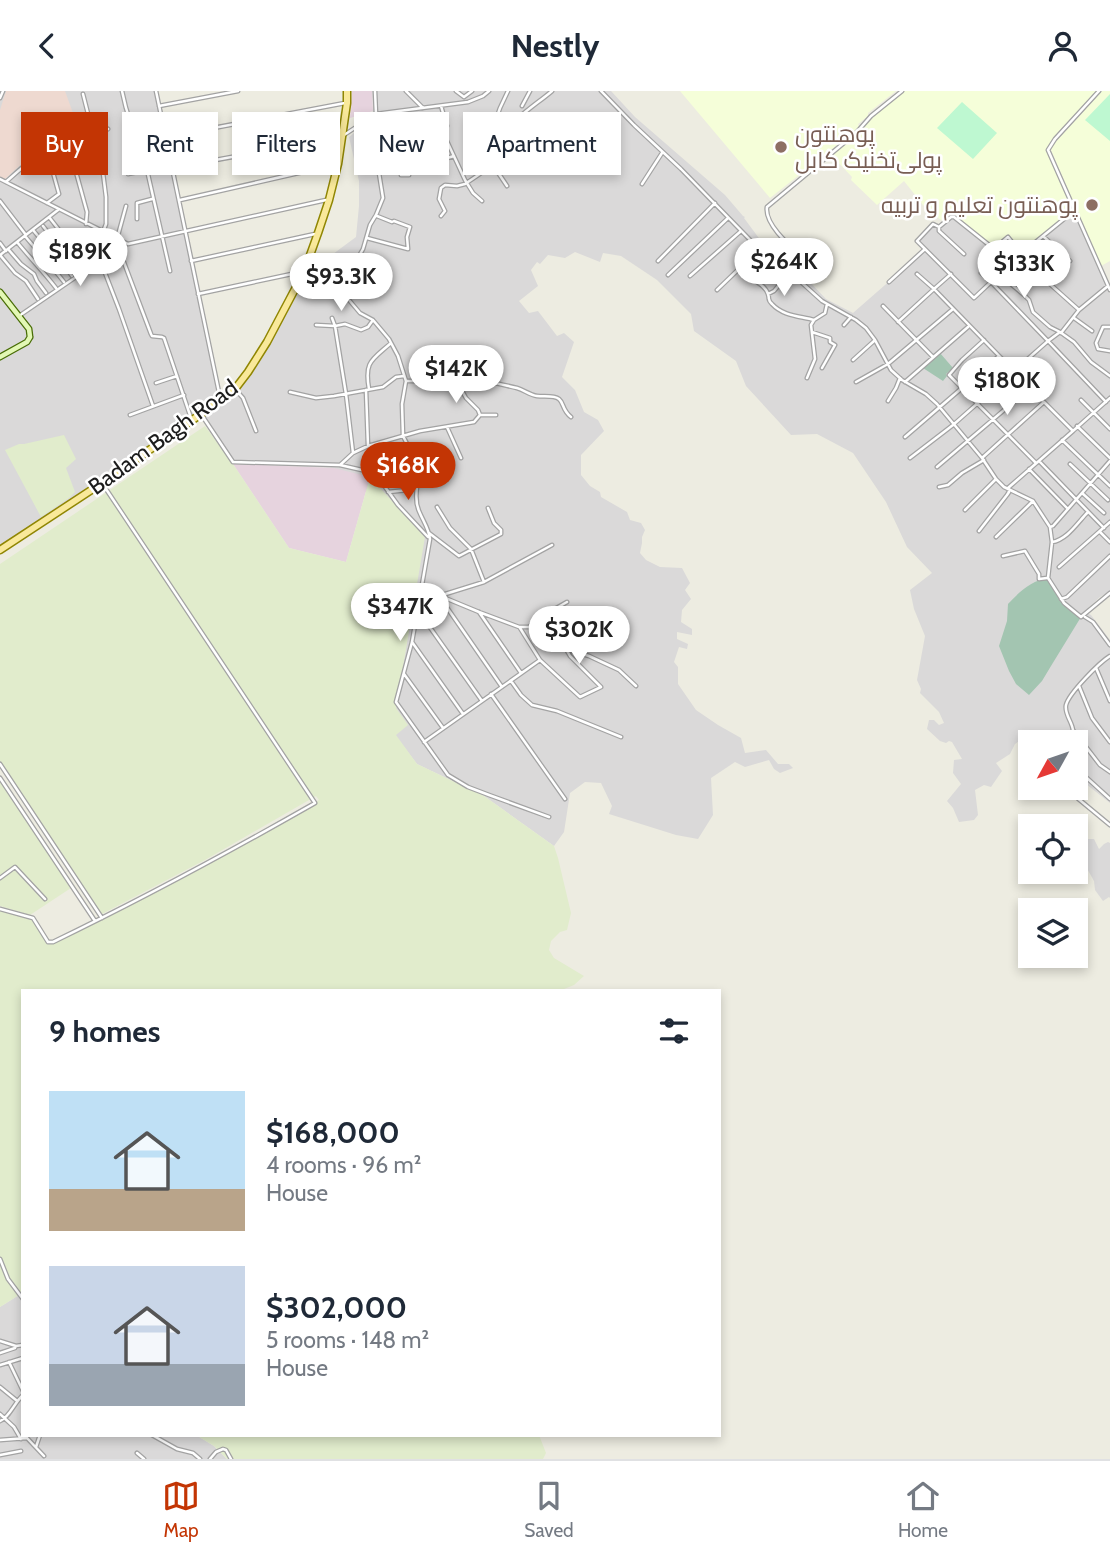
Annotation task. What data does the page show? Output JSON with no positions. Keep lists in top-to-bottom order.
{
  "streets": {
    "main road": ["Badam Bagh Road"]
  },
  "places": ["پوهنتون پولی‌تخنیک کابل", "پوهنتون تعلیم و تربیه"],
  "north": "bottom left",
  "page": {
    "header": "Nestly",
    "chip": [
      "Buy",
      "Rent",
      "Filters",
      "New",
      "Apartment"
    ],
    "price": [
      "$189K",
      "$264K",
      "$133K",
      "$93.3K",
      "$142K",
      "$180K",
      "$168K",
      "$347K",
      "$302K"
    ],
    "heading": "9 homes",
    "list": [
      {
        "name": "$168,000",
        "note": "4 rooms · 96 m² · House"
      },
      {
        "name": "$302,000",
        "note": "5 rooms · 148 m² · House"
      }
    ],
    "tabs": ["Map", "Saved", "Home"]
  }
}
